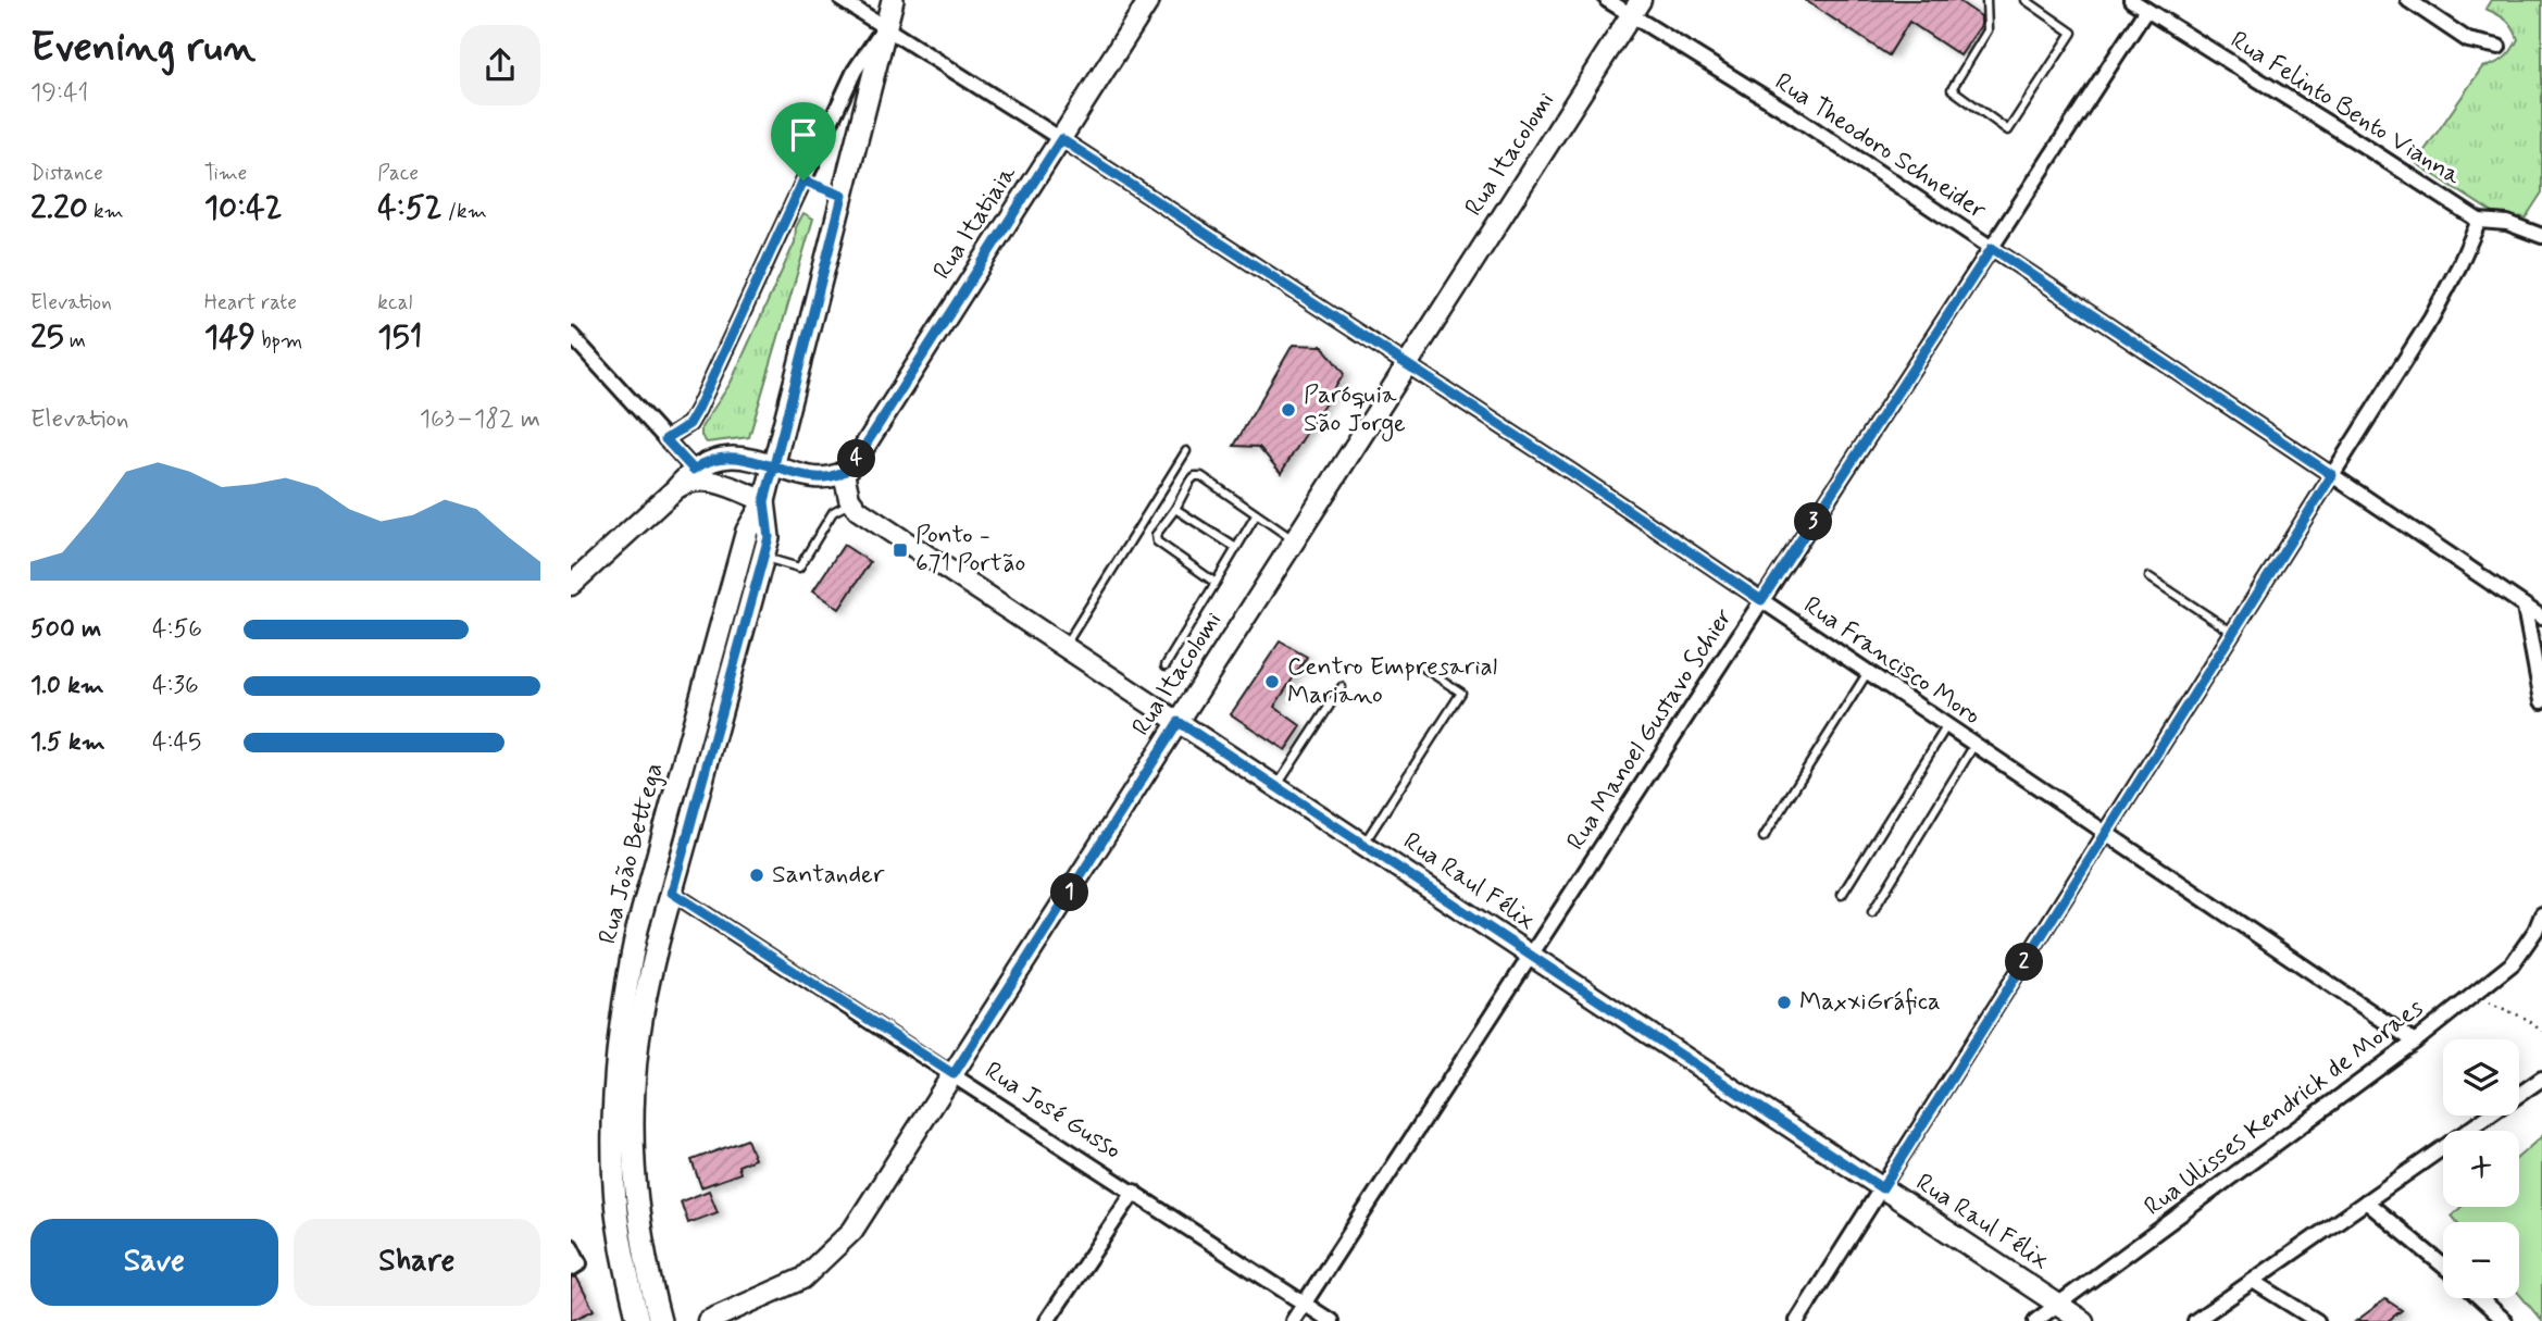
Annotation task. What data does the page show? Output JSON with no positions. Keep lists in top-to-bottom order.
{
  "streets": {
    "main road": [
      "Rua Itacolomi",
      "Rua Itatiaia",
      "Rua João Bettega",
      "Rua Raul Félix"
    ],
    "street": [
      "Rua Felinto Bento Vianna",
      "Rua Theodoro Schneider",
      "Rua Francisco Moro",
      "Rua Manoel Gustavo Schier",
      "Rua Ulisses Kendrick de Moraes",
      "Rua José Gusso"
    ]
  },
  "crossings": [
    ["Rua Felinto Bento Vianna", "Rua Manoel Gustavo Schier"],
    ["Rua Theodoro Schneider", "Rua Itacolomi"],
    ["Rua Theodoro Schneider", "Rua Manoel Gustavo Schier"],
    ["Rua Itacolomi", "Rua Francisco Moro"],
    ["Rua Itacolomi", "Rua Raul Félix"],
    ["Rua Itacolomi", "Rua José Gusso"],
    ["Rua Itatiaia", "Rua Francisco Moro"],
    ["Rua Francisco Moro", "Rua Manoel Gustavo Schier"],
    ["Rua Francisco Moro", "Rua João Bettega"],
    ["Rua Francisco Moro", "Rua Ulisses Kendrick de Moraes"],
    ["Rua Manoel Gustavo Schier", "Rua Raul Félix"],
    ["Rua Manoel Gustavo Schier", "Rua José Gusso"],
    ["Rua João Bettega", "Rua José Gusso"],
    ["Rua Raul Félix", "Rua Ulisses Kendrick de Moraes"]
  ],
  "places": {
    "other": [
      "Paróquia São Jorge",
      "Centro Empresarial Mariano",
      "Santander",
      "MaxxiGráfica"
    ],
    "transit": ["Ponto - 671 Portão"]
  },
  "page": {
    "heading": ["Evening run", "19:41"],
    "stats": [
      ["Distance", "2.20 km"],
      ["Time", "10:42"],
      ["Pace", "4:52 /km"],
      ["Elevation", "25 m"],
      ["Heart rate", "149 bpm"],
      ["kcal", "151"]
    ],
    "chart": ["Elevation", "163–182 m"],
    "pins": [
      "4",
      "3",
      "1",
      "2"
    ],
    "list": [
      {
        "name": "500 m",
        "note": "4:56"
      },
      {
        "name": "1.0 km",
        "note": "4:36"
      },
      {
        "name": "1.5 km",
        "note": "4:45"
      }
    ],
    "map_buttons": ["+", "−"],
    "buttons": ["Save", "Share"]
  }
}
